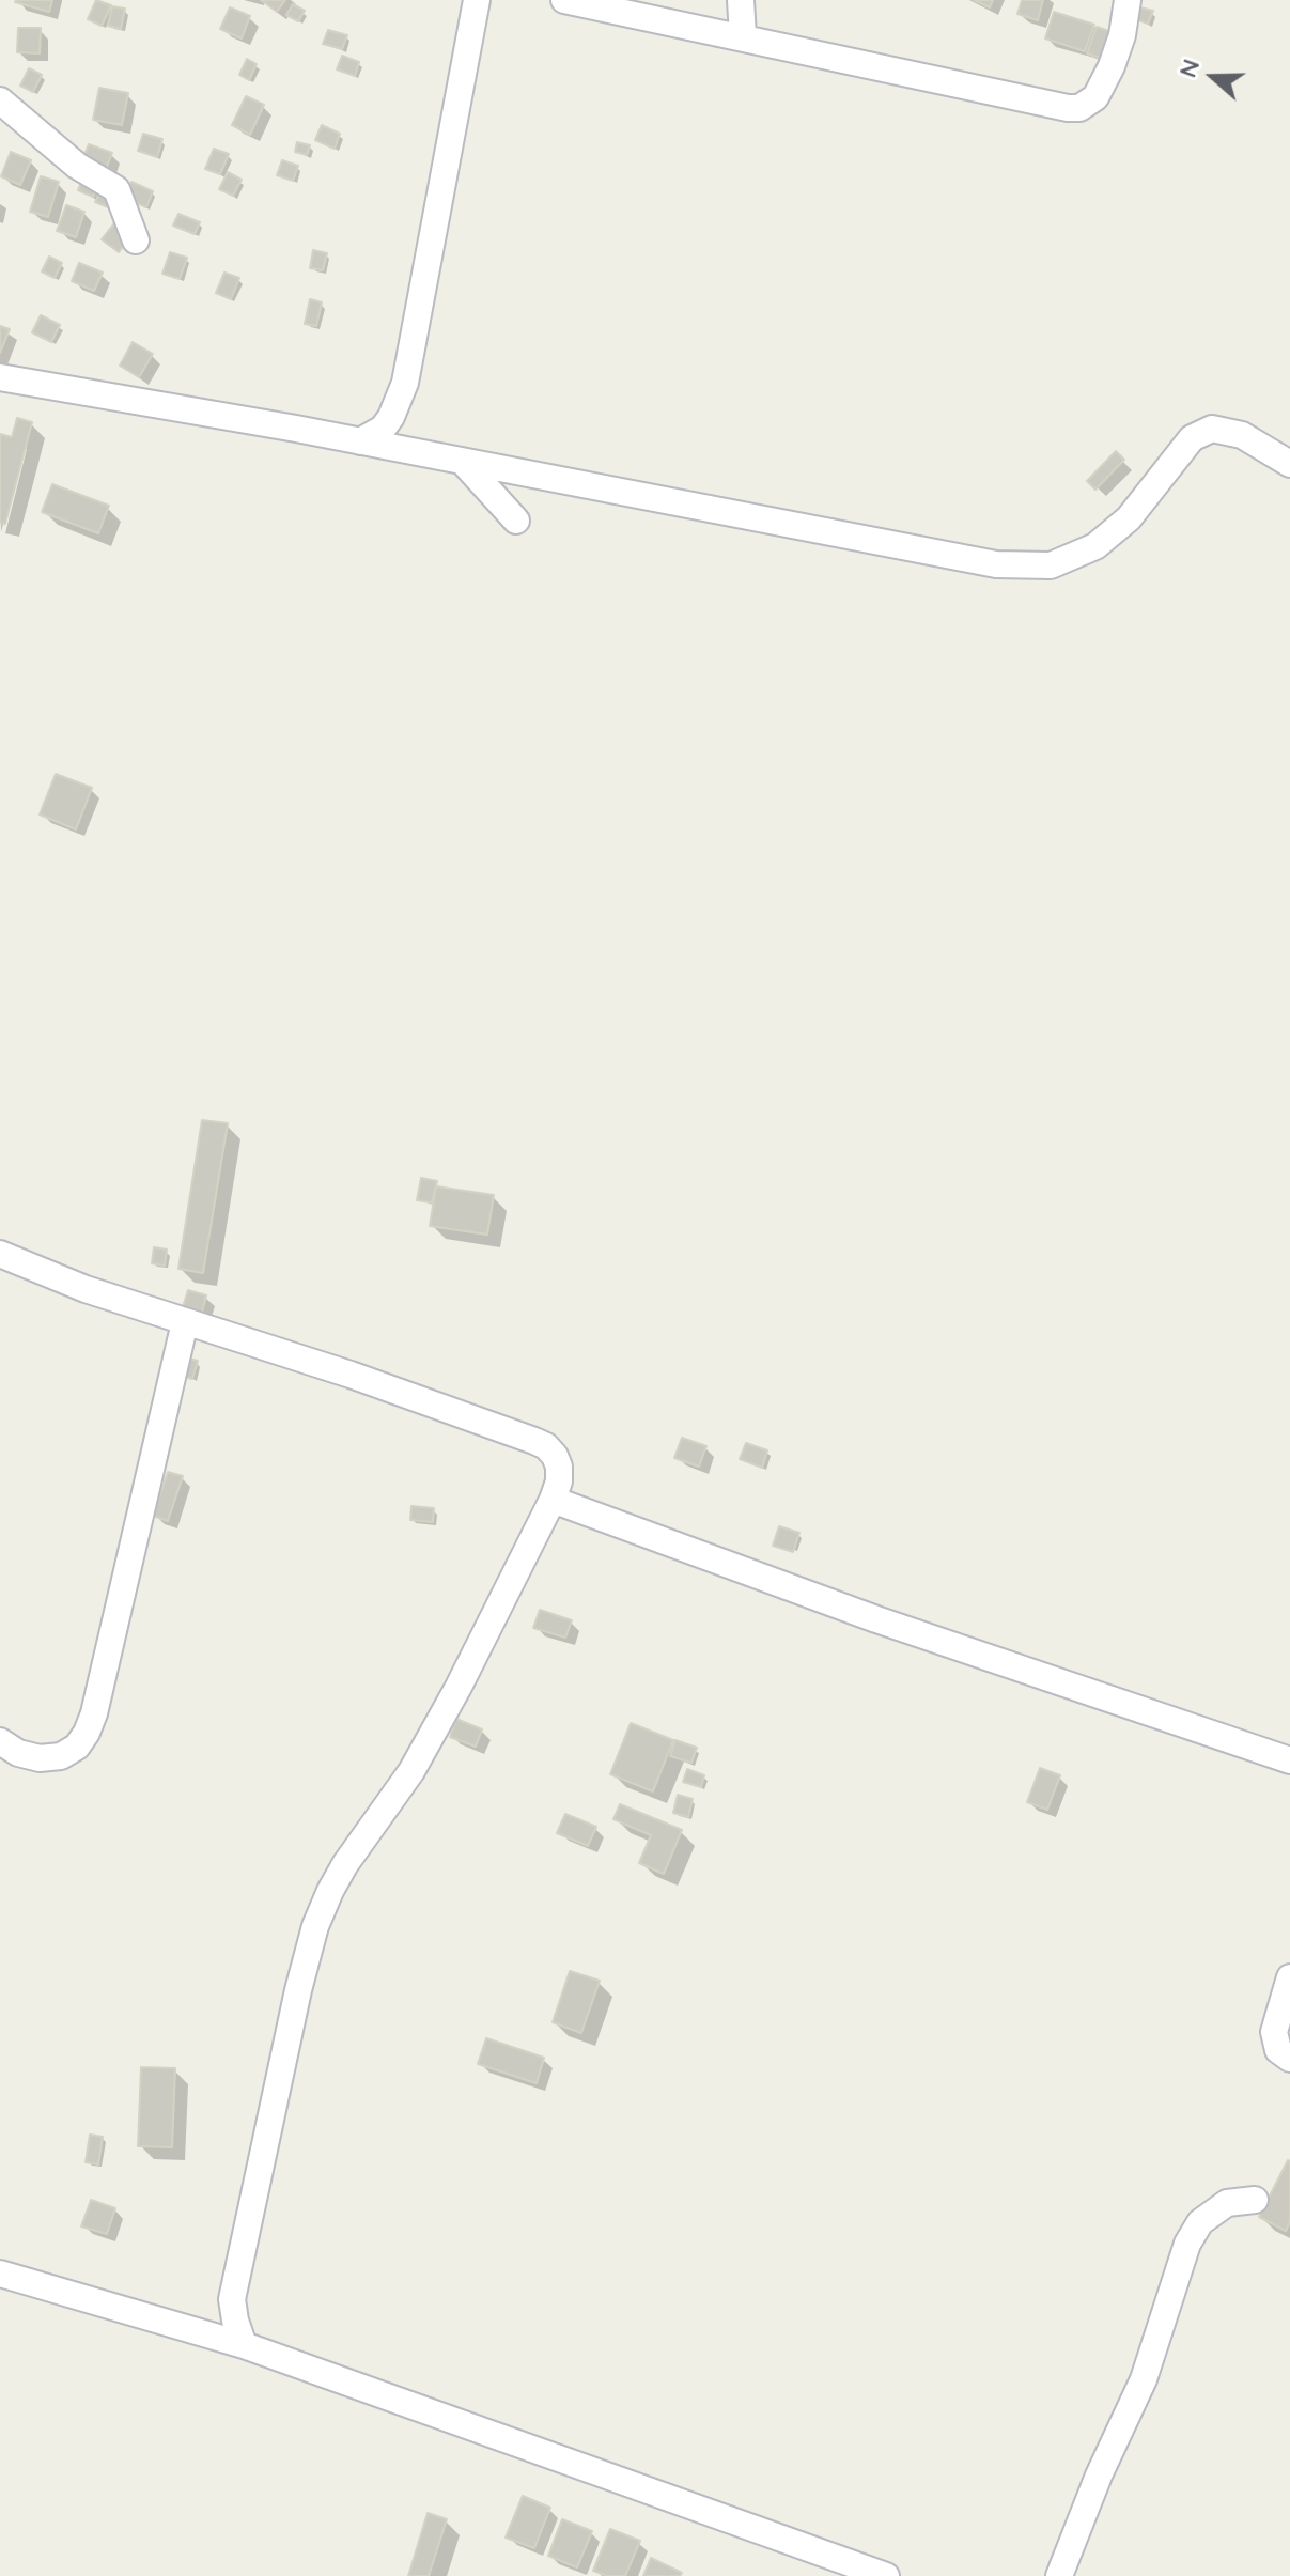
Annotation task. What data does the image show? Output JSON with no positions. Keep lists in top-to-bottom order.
{
  "north": "left"
}
